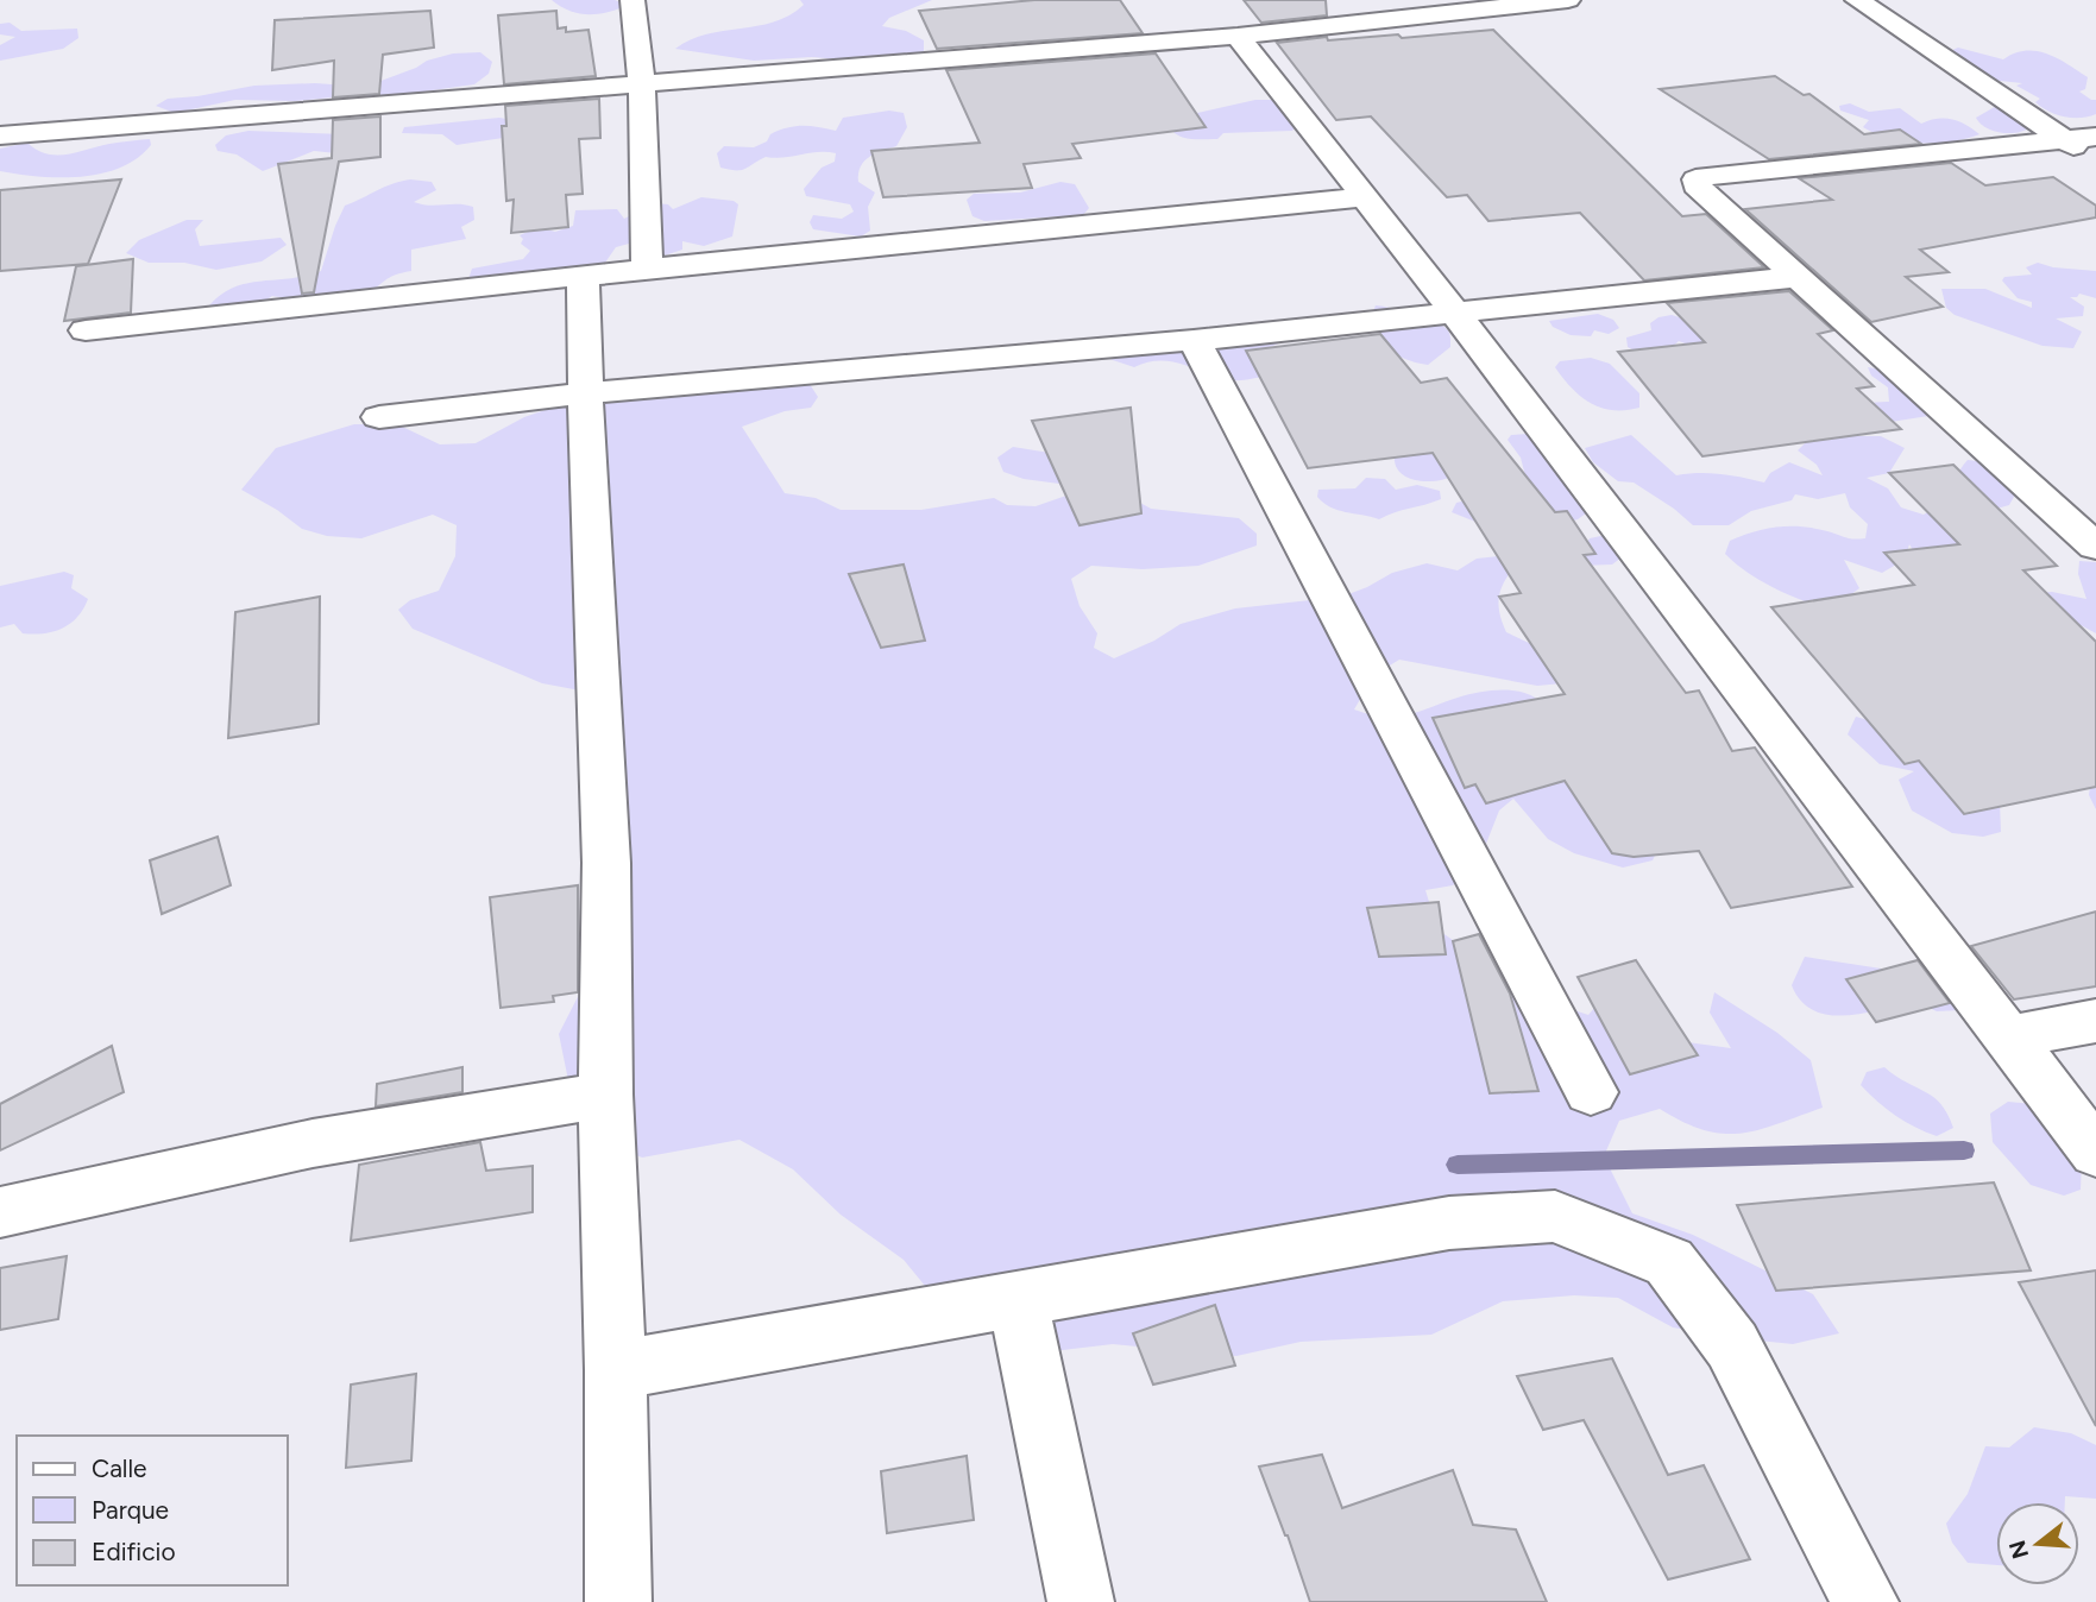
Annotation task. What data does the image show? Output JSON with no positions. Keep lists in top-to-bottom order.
{
  "legend": ["Calle", "Parque", "Edificio"],
  "north": "left"
}
